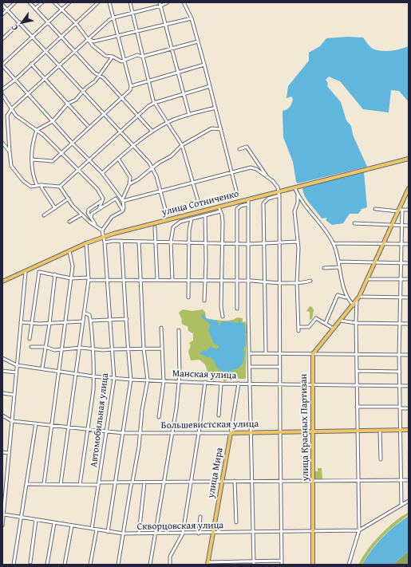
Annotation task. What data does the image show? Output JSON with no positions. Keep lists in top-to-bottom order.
{
  "streets": {
    "main road": [
      "улица Сотниченко",
      "Большевистская улица",
      "улица Красных Партизан",
      "улица Мира"
    ],
    "street": ["Манская улица", "Автомобильная улица", "Скворцовская улица"]
  },
  "crossings": [
    ["улица Сотниченко", "Автомобильная улица"],
    ["Манская улица", "Автомобильная улица"],
    ["Манская улица", "улица Красных Партизан"],
    ["Манская улица", "улица Мира"],
    ["Автомобильная улица", "Большевистская улица"],
    ["Автомобильная улица", "Скворцовская улица"],
    ["Большевистская улица", "улица Красных Партизан"],
    ["Большевистская улица", "улица Мира"],
    ["улица Красных Партизан", "Скворцовская улица"],
    ["улица Мира", "Скворцовская улица"]
  ],
  "north": "bottom left"
}
